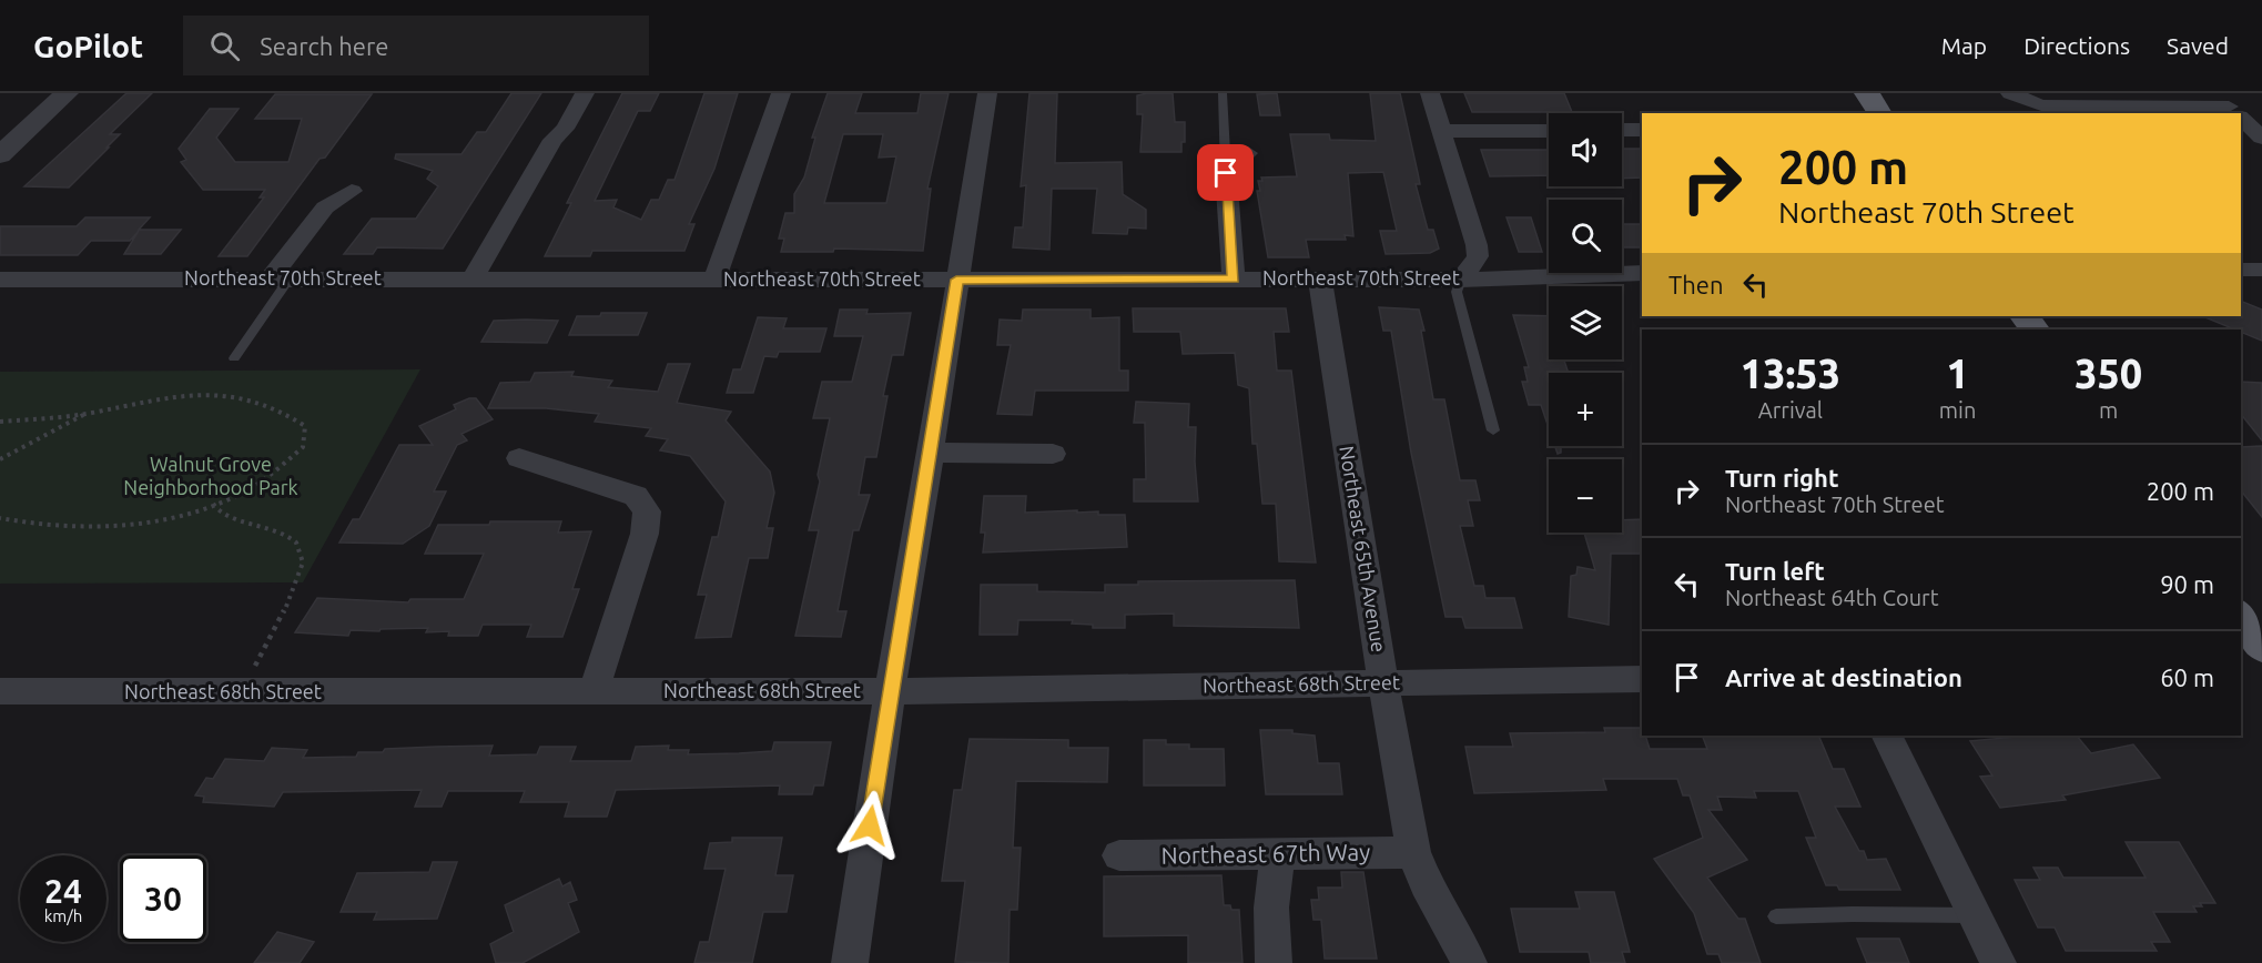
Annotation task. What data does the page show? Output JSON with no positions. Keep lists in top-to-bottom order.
{
  "streets": {
    "street": [
      "Northeast 70th Street",
      "Northeast 65th Avenue",
      "Northeast 68th Street",
      "Northeast 67th Way"
    ]
  },
  "crossings": [
    ["Northeast 70th Street", "Northeast 65th Avenue"],
    ["Northeast 65th Avenue", "Northeast 68th Street"],
    ["Northeast 65th Avenue", "Northeast 67th Way"]
  ],
  "parks": ["Walnut Grove Neighborhood Park"],
  "page": {
    "header": "GoPilot",
    "search": "Search here",
    "nav": ["Map", "Directions", "Saved"],
    "map_buttons": ["+", "−"],
    "turn": ["200 m", "Northeast 70th Street"],
    "then": "Then",
    "eta": [
      "13:53",
      "Arrival",
      "1",
      "min",
      "350",
      "m"
    ],
    "list": [
      {
        "name": "Turn right",
        "note": "Northeast 70th Street",
        "value": "200 m"
      },
      {
        "name": "Turn left",
        "note": "Northeast 64th Court",
        "value": "90 m"
      },
      {
        "name": "Arrive at destination",
        "value": "60 m"
      }
    ],
    "speed": "24 km/h",
    "limit": "30"
  }
}
